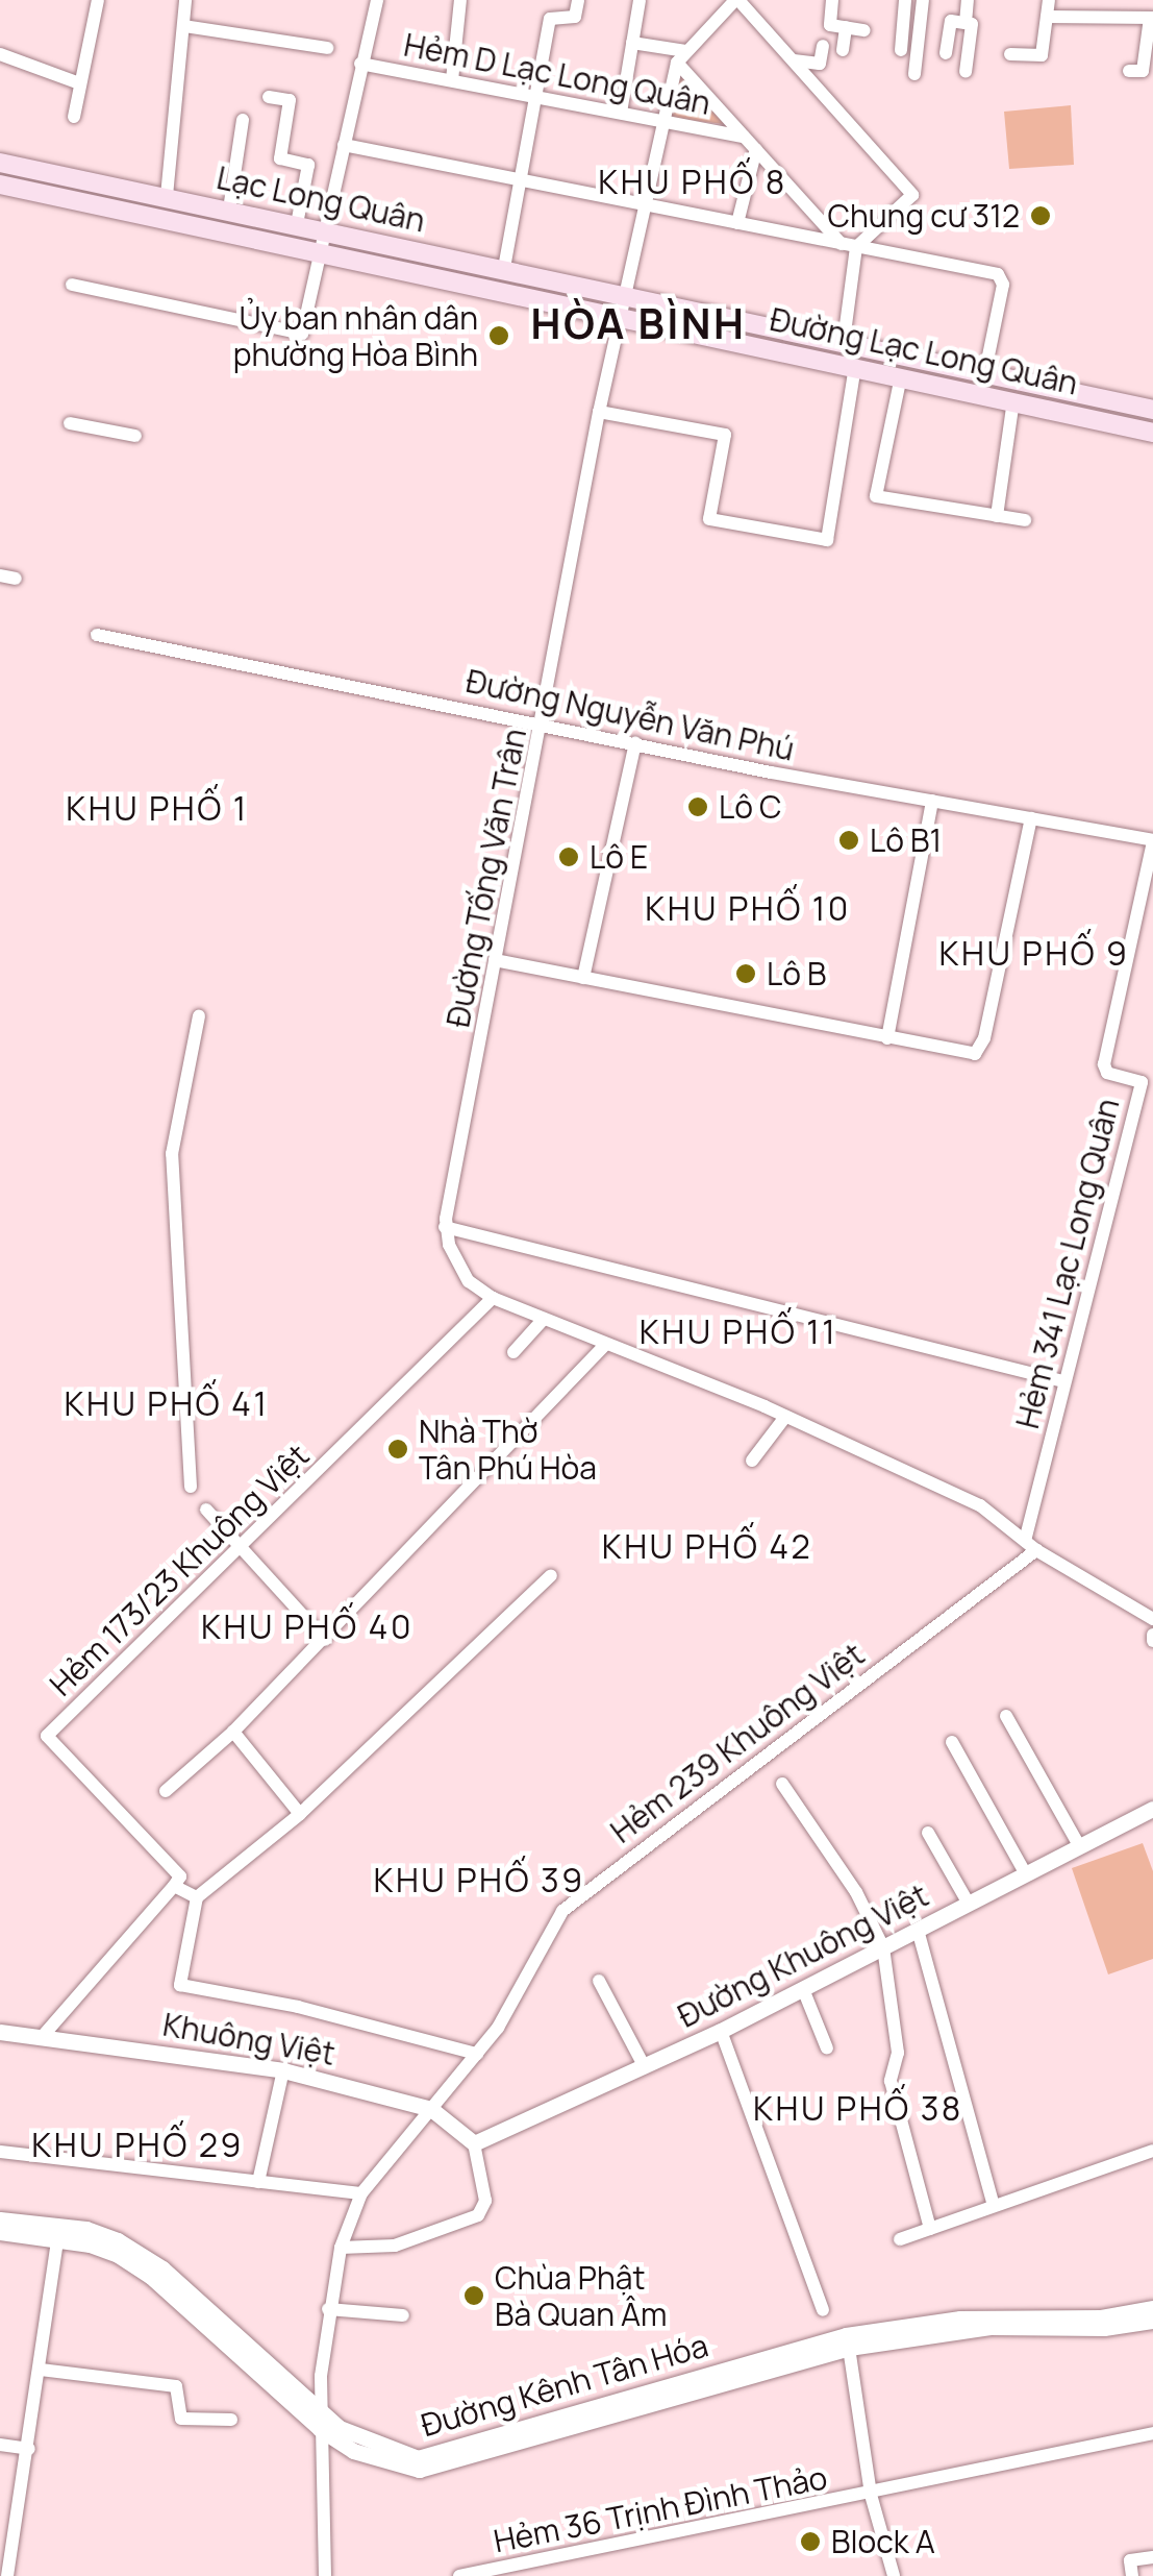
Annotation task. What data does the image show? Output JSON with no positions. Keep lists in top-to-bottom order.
{
  "streets": {
    "main road": ["Lạc Long Quân", "Đường Lạc Long Quân"],
    "street": [
      "Hẻm D Lạc Long Quân",
      "Đường Nguyễn Văn Phú",
      "Đường Tống Văn Trân",
      "Hẻm 341 Lạc Long Quân",
      "Hẻm 173/23 Khuông Việt",
      "Hẻm 239 Khuông Việt",
      "Đường Khuông Việt",
      "Khuông Việt",
      "Đường Kênh Tân Hóa",
      "Hẻm 36 Trịnh Đình Thảo"
    ]
  },
  "crossings": [
    ["Hẻm D Lạc Long Quân", "Đường Tống Văn Trân"],
    ["Lạc Long Quân", "Đường Lạc Long Quân"],
    ["Lạc Long Quân", "Đường Tống Văn Trân"],
    ["Đường Lạc Long Quân", "Đường Tống Văn Trân"],
    ["Đường Nguyễn Văn Phú", "Đường Tống Văn Trân"],
    ["Đường Nguyễn Văn Phú", "Hẻm 341 Lạc Long Quân"],
    ["Hẻm 341 Lạc Long Quân", "Hẻm 239 Khuông Việt"],
    ["Hẻm 239 Khuông Việt", "Khuông Việt"],
    ["Hẻm 239 Khuông Việt", "Đường Kênh Tân Hóa"],
    ["Đường Khuông Việt", "Khuông Việt"]
  ],
  "districts": [
    "KHU PHỐ 8",
    "HÒA BÌNH",
    "KHU PHỐ 1",
    "KHU PHỐ 10",
    "KHU PHỐ 9",
    "KHU PHỐ 11",
    "KHU PHỐ 41",
    "KHU PHỐ 42",
    "KHU PHỐ 40",
    "KHU PHỐ 39",
    "KHU PHỐ 38",
    "KHU PHỐ 29"
  ],
  "places": [
    "Chung cư 312",
    "Ủy ban nhân dân phường Hòa Bình",
    "Lô C",
    "Lô B1",
    "Lô E",
    "Lô B",
    "Nhà Thờ Tân Phú Hòa",
    "Chùa Phật Bà Quan Âm",
    "Block A"
  ]
}
